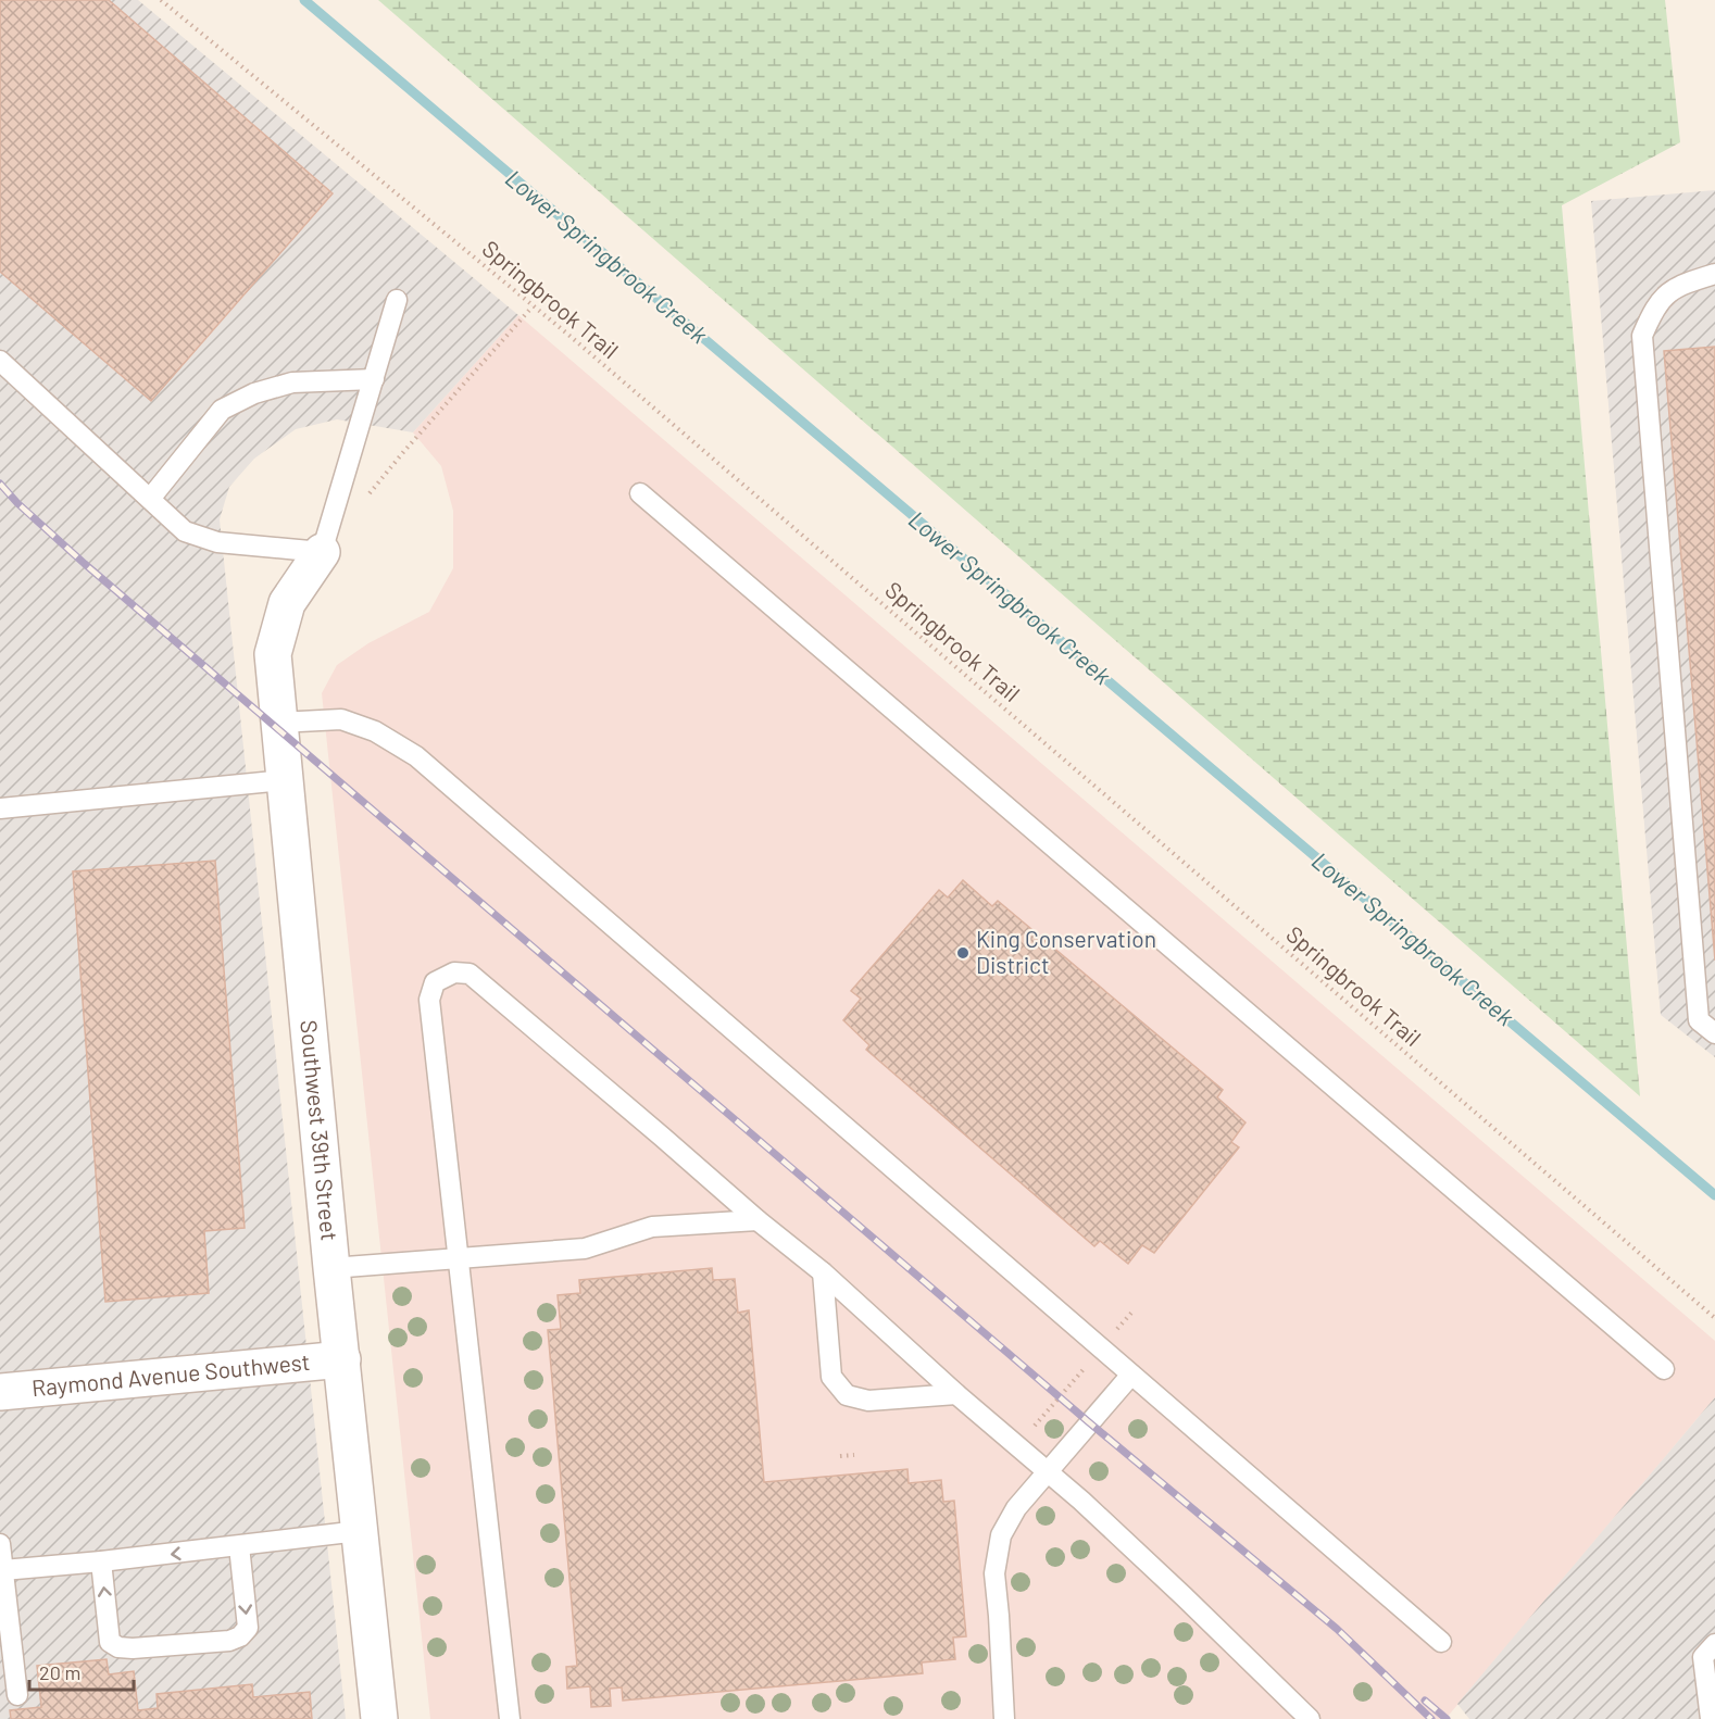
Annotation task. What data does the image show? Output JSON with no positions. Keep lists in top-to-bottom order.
{
  "streets": {
    "street": ["Southwest 39th Street", "Raymond Avenue Southwest"],
    "path": ["Springbrook Trail"]
  },
  "crossings": [
    ["Southwest 39th Street", "Raymond Avenue Southwest"]
  ],
  "water": ["Lower Springbrook Creek"],
  "places": ["King Conservation District"],
  "scale_bar": "20 m"
}
